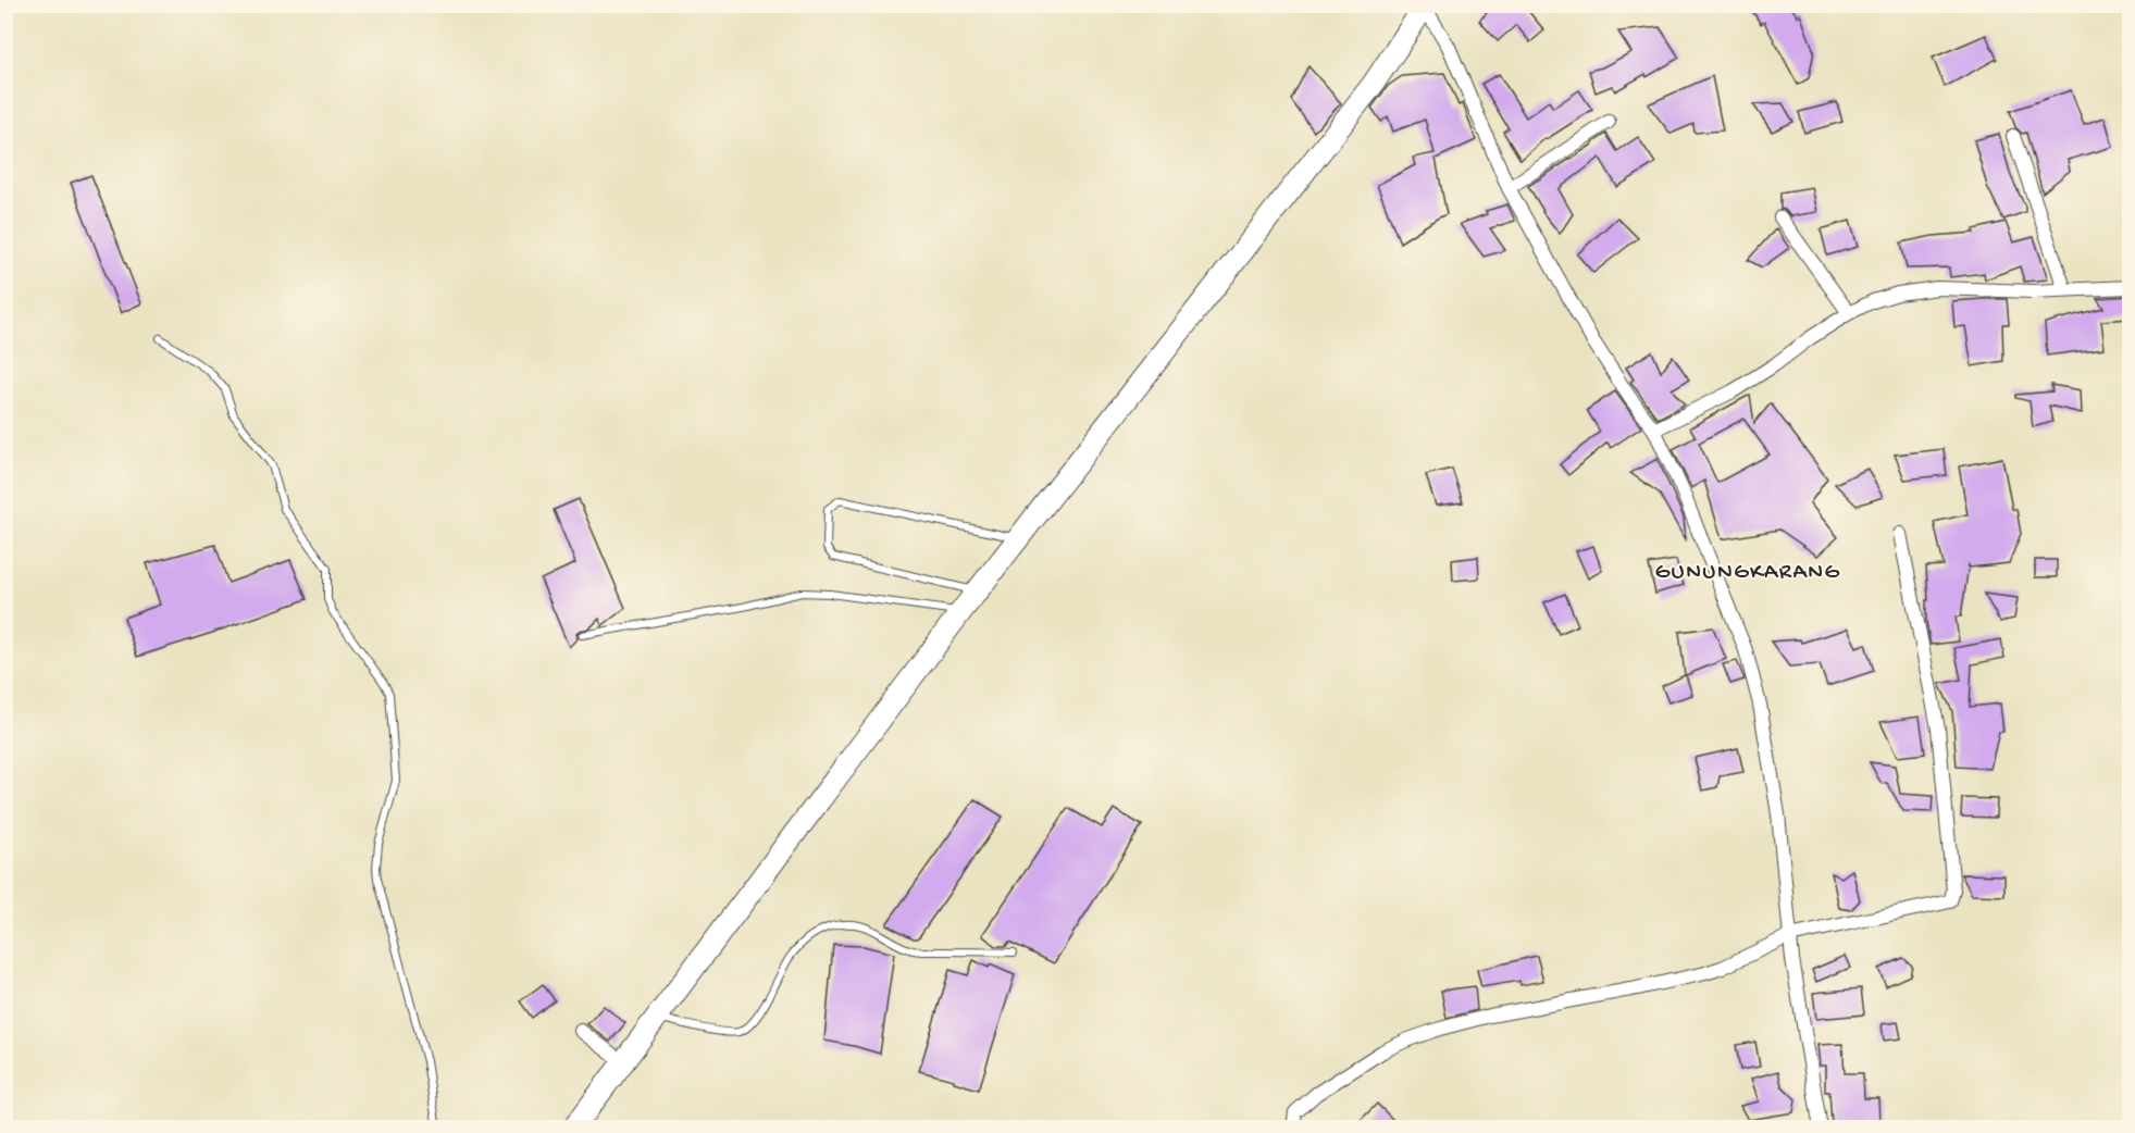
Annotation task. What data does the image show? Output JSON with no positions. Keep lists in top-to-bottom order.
{
  "districts": ["GUNUNGKARANG"]
}
